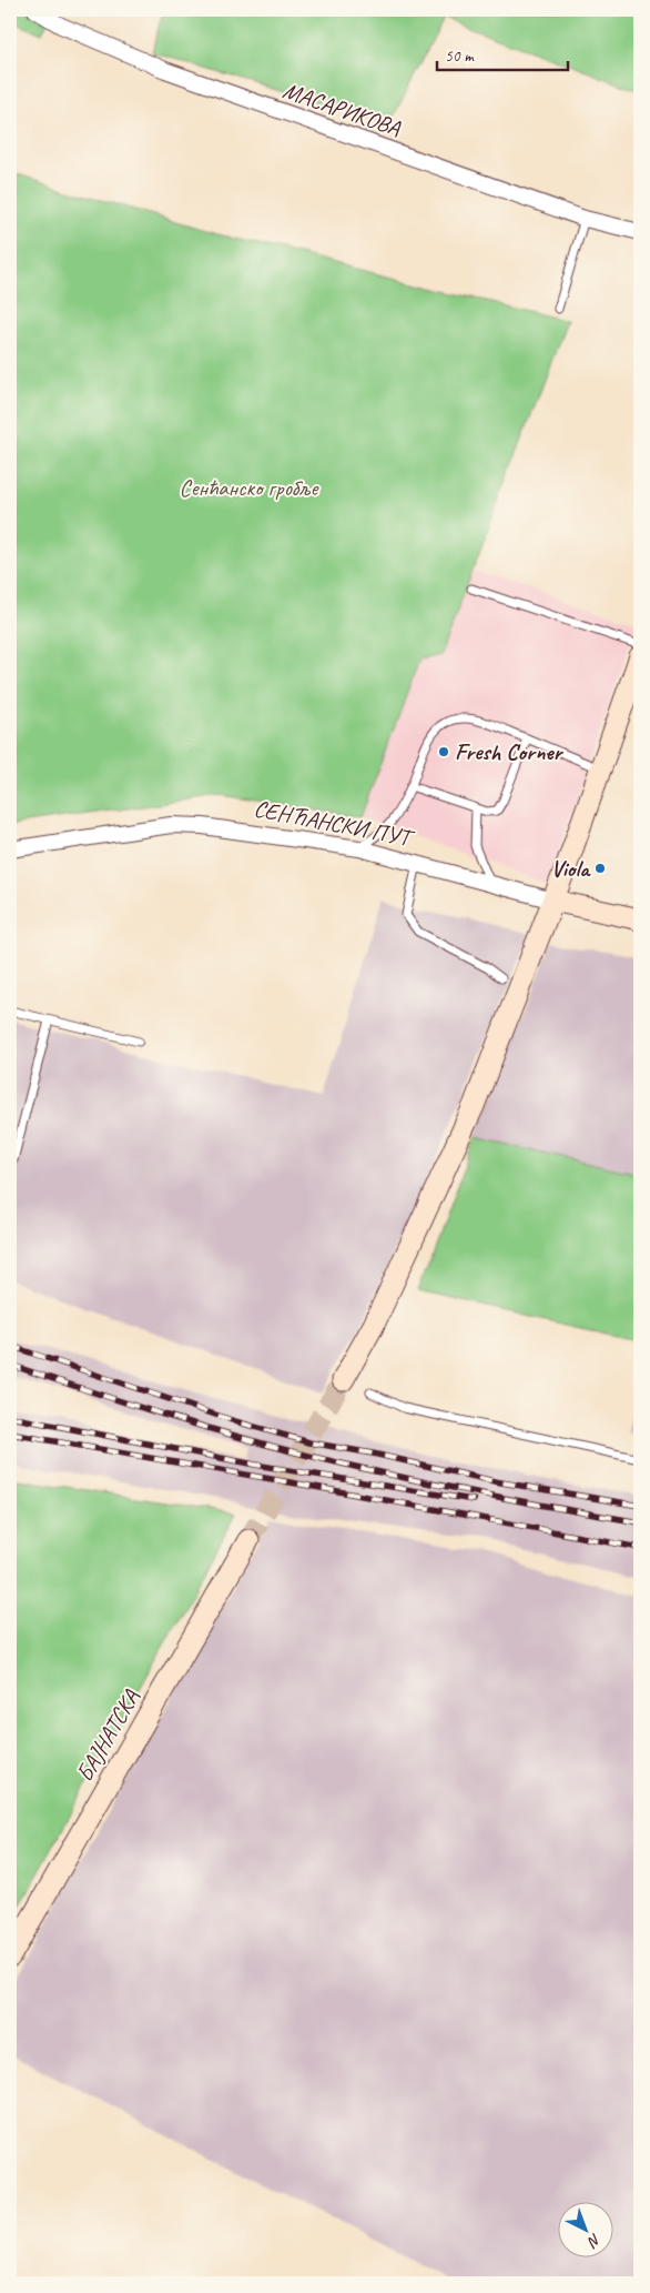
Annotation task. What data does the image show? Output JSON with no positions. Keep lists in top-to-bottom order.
{
  "streets": {
    "main road": ["СЕНЋАНСКИ ПУТ", "БАЈНАТСКА"],
    "street": ["МАСАРИКОВА"]
  },
  "parks": ["Сенћанско гробље"],
  "places": ["Fresh Corner", "Viola"],
  "scale_bar": "50 m",
  "north": "bottom right"
}
